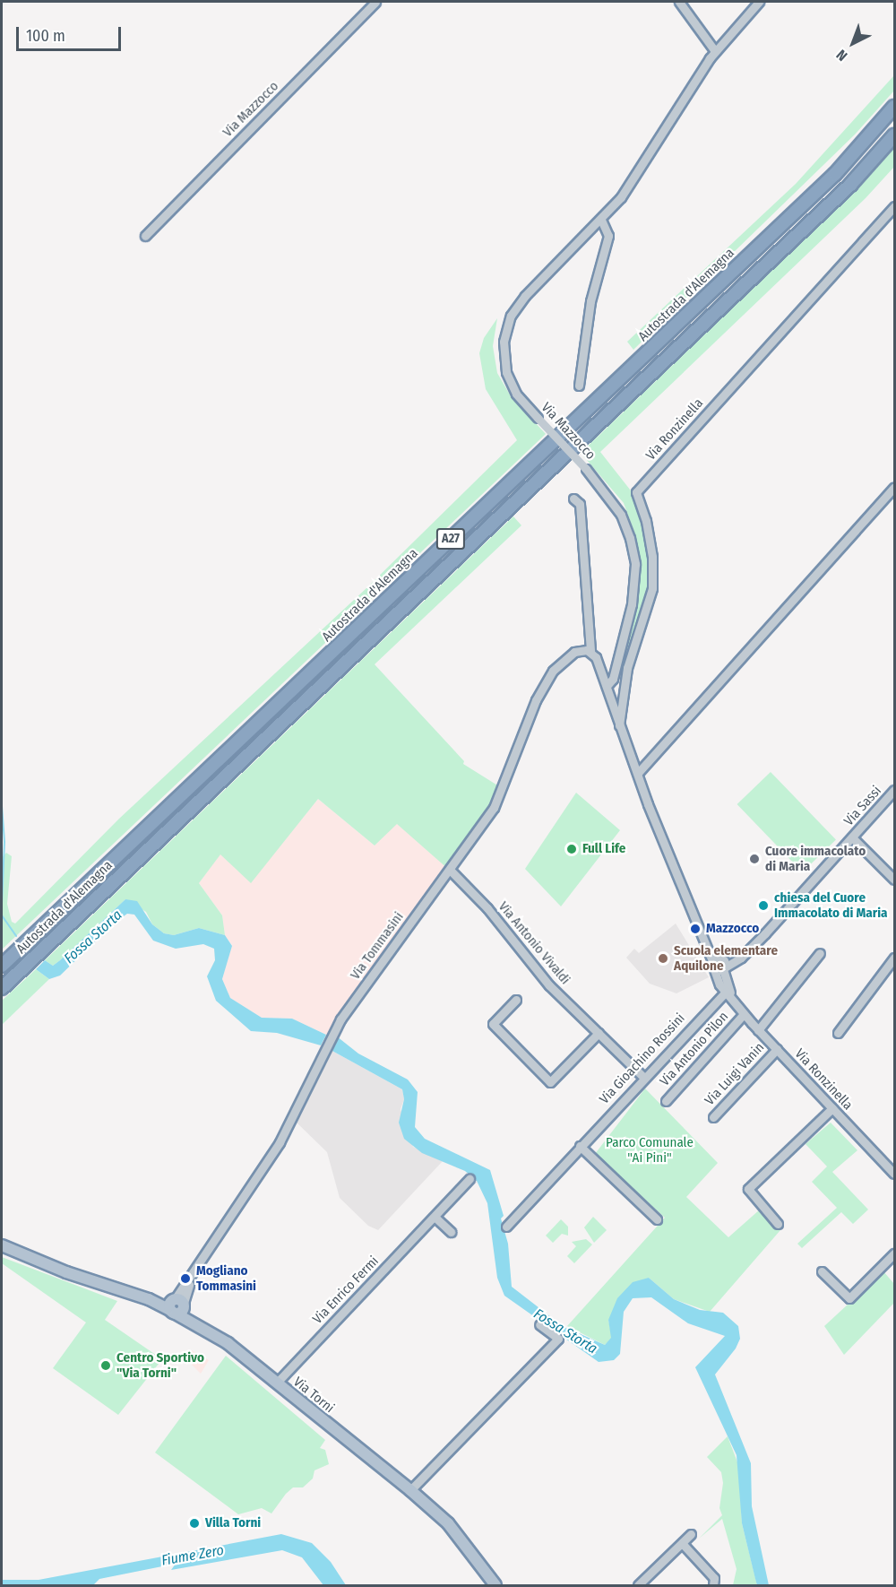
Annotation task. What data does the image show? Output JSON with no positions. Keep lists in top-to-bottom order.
{
  "streets": {
    "highway": ["Autostrada d'Alemagna", "A27"],
    "main road": ["Via Torni"],
    "street": [
      "Via Mazzocco",
      "Via Ronzinella",
      "Via Sassi",
      "Via Antonio Vivaldi",
      "Via Tommasini",
      "Via Antonio Pilon",
      "Via Gioachino Rossini",
      "Via Luigi Vanin",
      "Via Enrico Fermi"
    ]
  },
  "crossings": [
    ["Via Mazzocco", "Via Ronzinella"],
    ["Via Ronzinella", "Via Sassi"],
    ["Via Ronzinella", "Via Tommasini"],
    ["Via Ronzinella", "Via Antonio Pilon"],
    ["Via Ronzinella", "Via Gioachino Rossini"],
    ["Via Ronzinella", "Via Luigi Vanin"],
    ["Via Antonio Vivaldi", "Via Tommasini"],
    ["Via Antonio Vivaldi", "Via Gioachino Rossini"],
    ["Via Tommasini", "Via Torni"],
    ["Via Enrico Fermi", "Via Torni"]
  ],
  "water": ["Fossa Storta", "Fiume Zero"],
  "parks": ["Parco Comunale \"Ai Pini\""],
  "places": [
    "Full Life",
    "Cuore immacolato di Maria",
    "chiesa del Cuore Immacolato di Maria",
    "Mazzocco",
    "Scuola elementare Aquilone",
    "Mogliano Tommasini",
    "Centro Sportivo \"Via Torni\"",
    "Villa Torni"
  ],
  "scale_bar": "100 m",
  "north": "bottom left"
}
